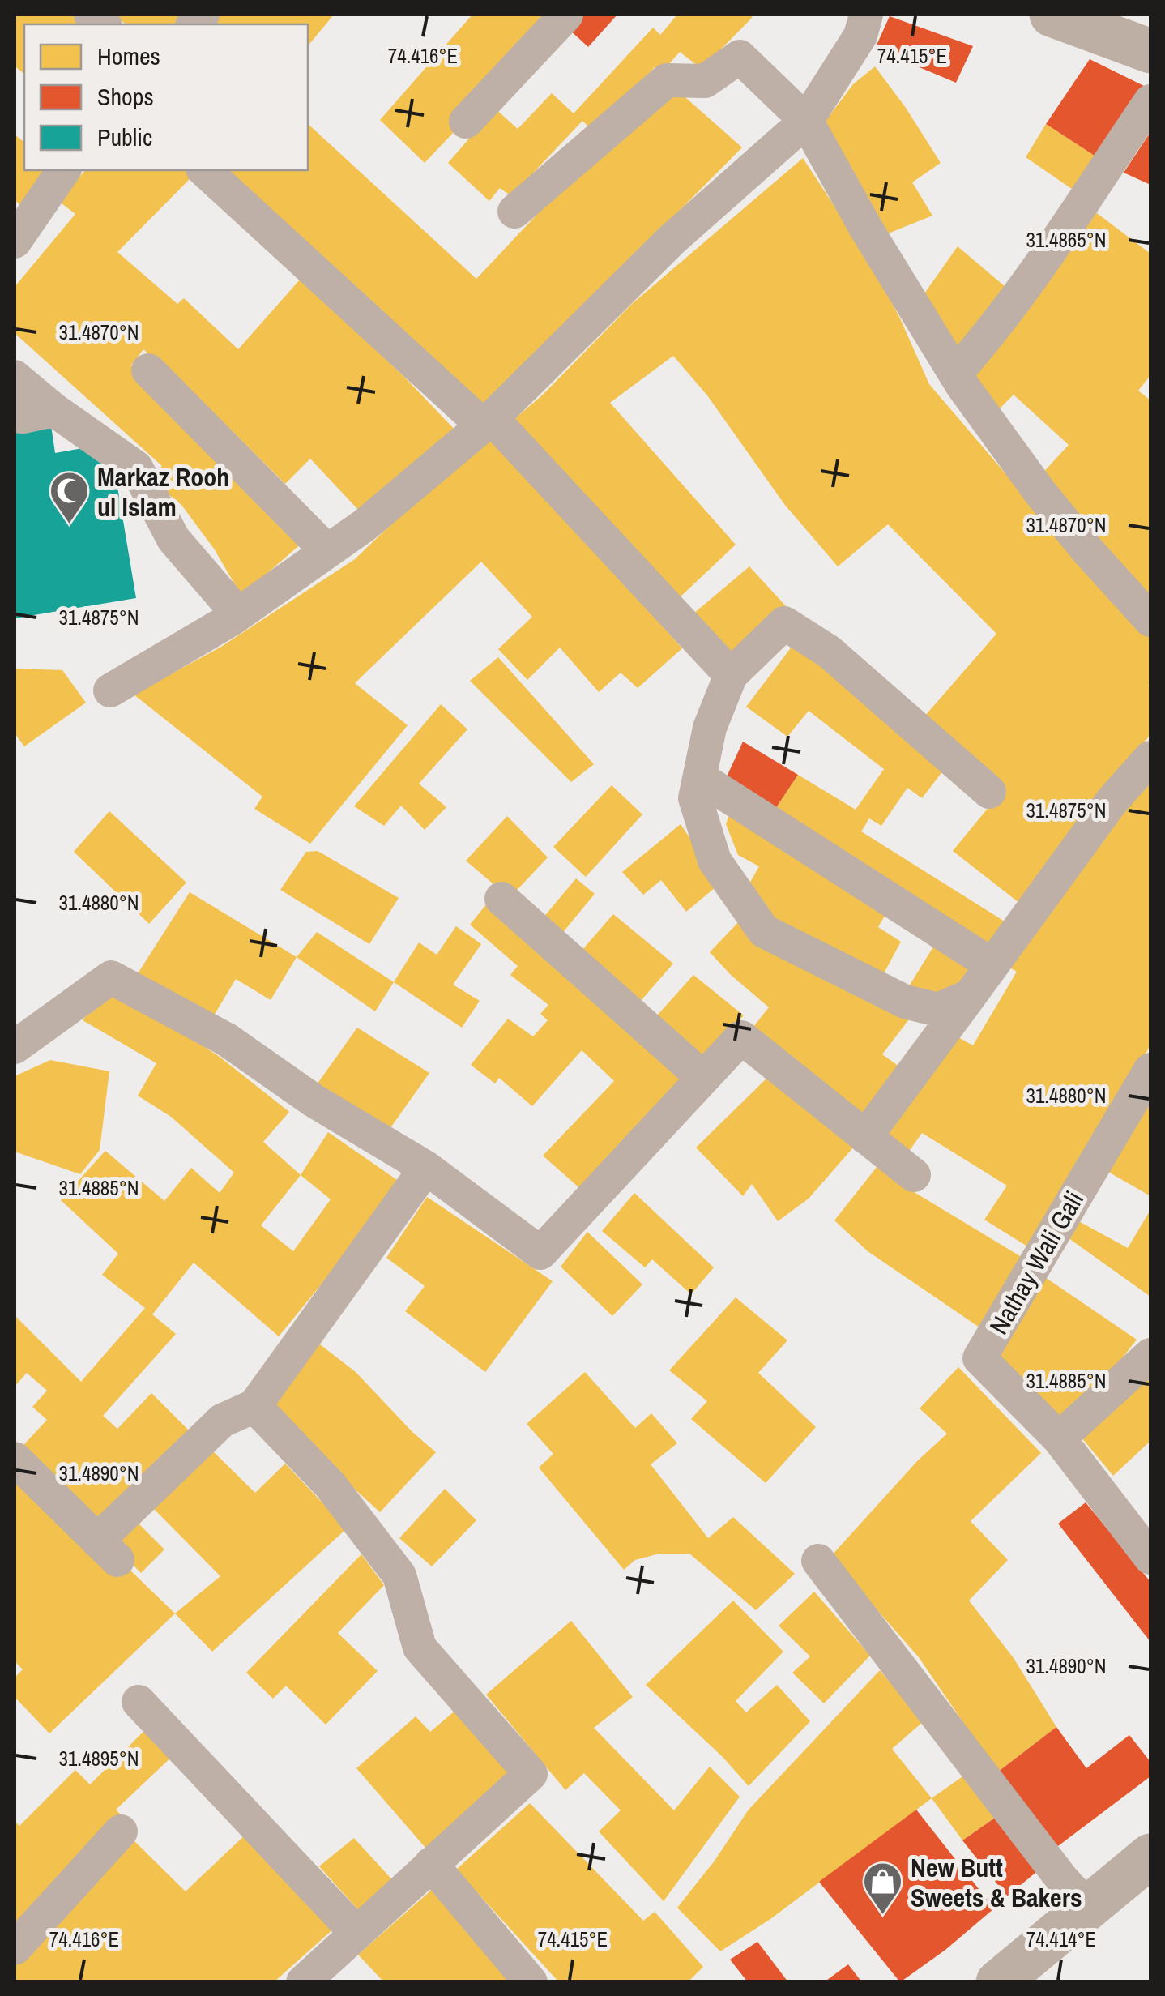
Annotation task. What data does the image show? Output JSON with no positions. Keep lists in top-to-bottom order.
{
  "streets": {
    "street": ["Nathay Wali Gali"]
  },
  "places": {
    "mosque": ["Markaz Rooh ul Islam"],
    "shop": ["New Butt Sweets & Bakers"]
  },
  "legend": ["Homes", "Shops", "Public"],
  "coordinates": [
    "74.416°E",
    "74.415°E",
    "31.4865°N",
    "31.4870°N",
    "31.4875°N",
    "31.4880°N",
    "31.4885°N",
    "31.4890°N",
    "31.4895°N",
    "74.414°E"
  ]
}
